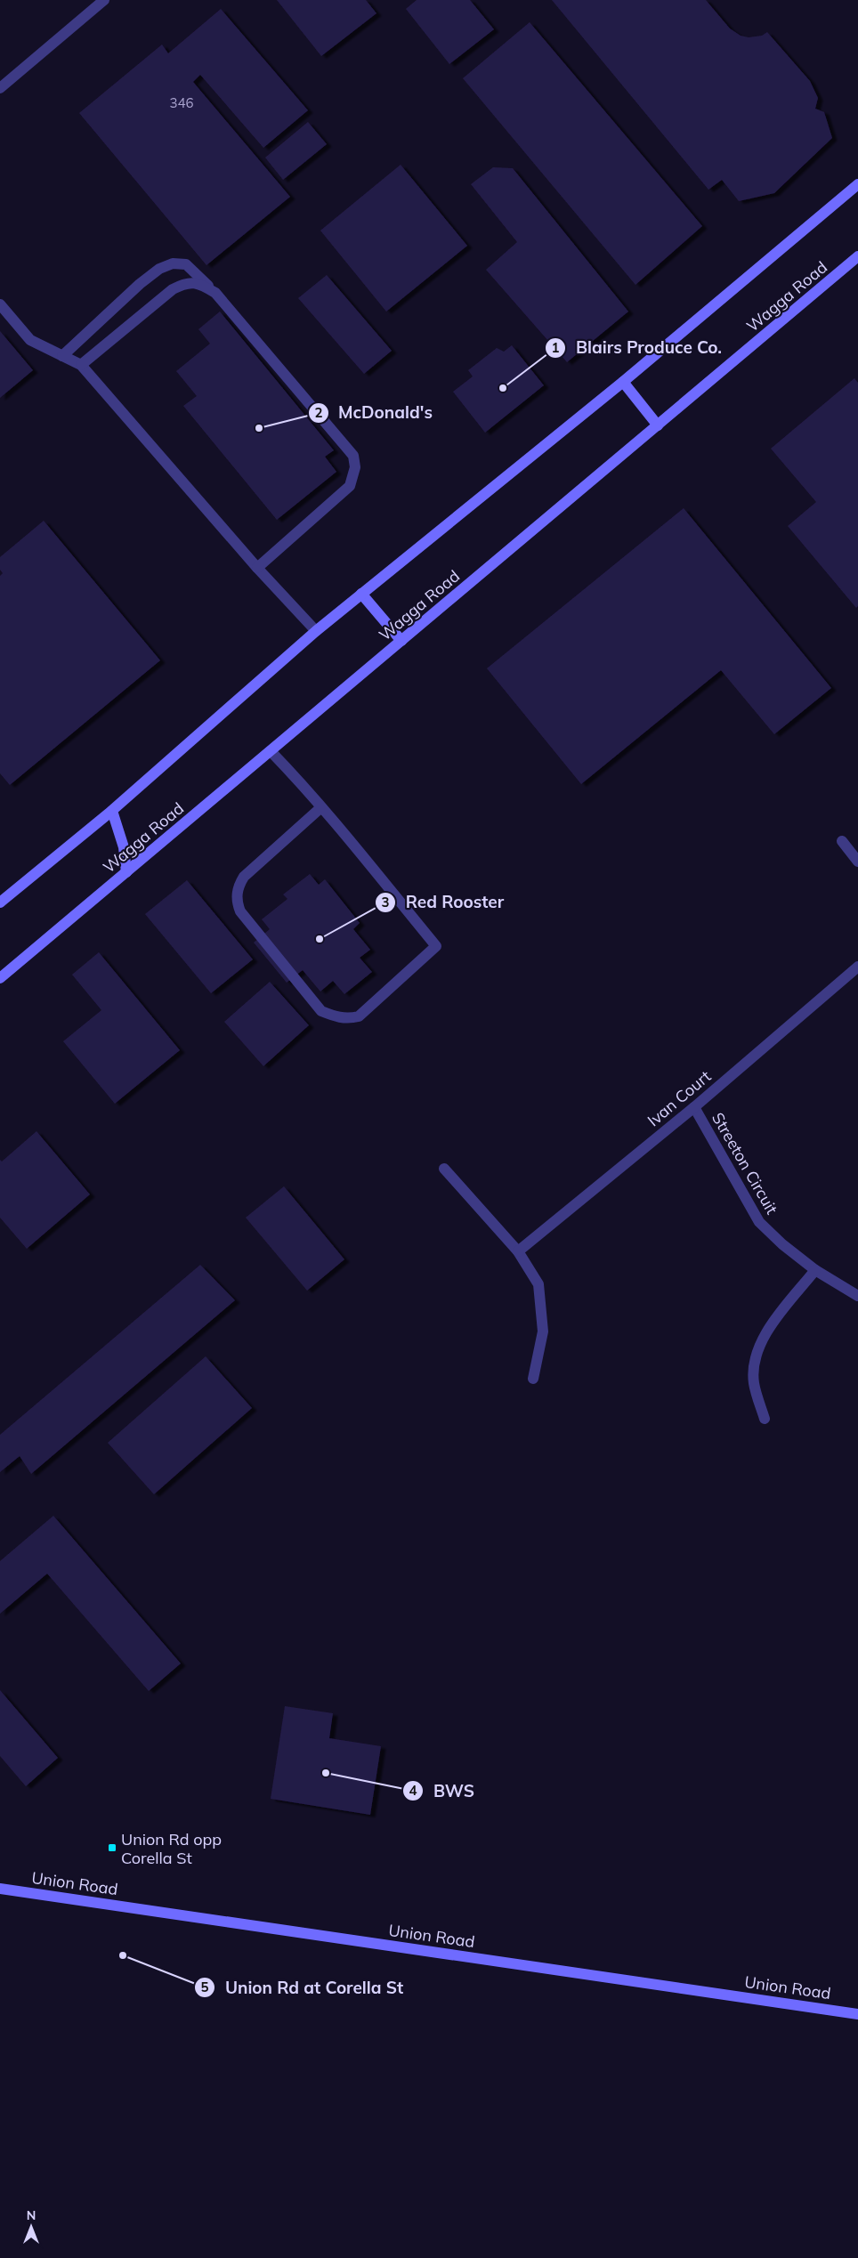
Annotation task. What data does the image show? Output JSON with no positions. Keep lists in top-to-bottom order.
{
  "streets": {
    "main road": ["Wagga Road", "Union Road"],
    "street": ["Ivan Court", "Streeton Circuit"]
  },
  "crossings": [
    ["Ivan Court", "Streeton Circuit"]
  ],
  "places": {
    "other": [
      "Blairs Produce Co.",
      "McDonald's",
      "Red Rooster",
      "BWS",
      "Union Rd at Corella St"
    ],
    "transit": ["Union Rd opp Corella St"]
  },
  "house_numbers": ["346"],
  "north": "top"
}
